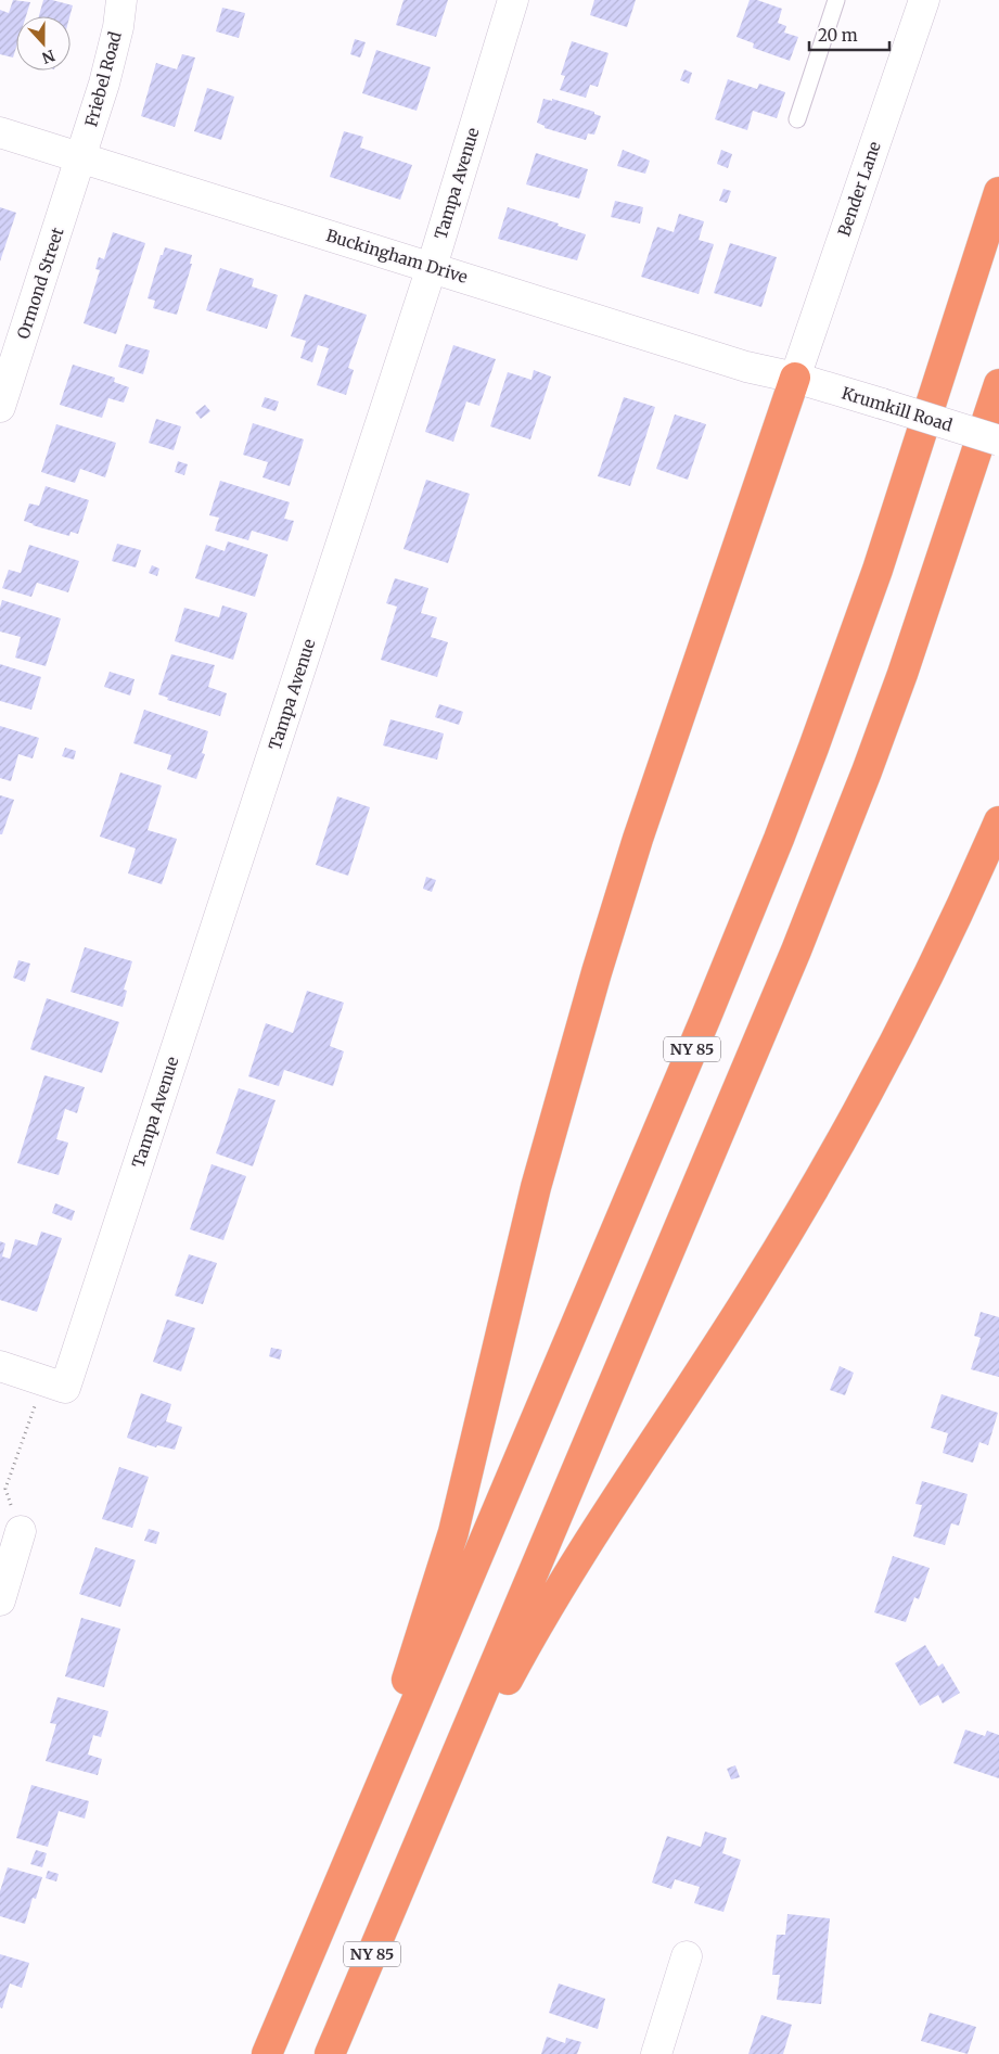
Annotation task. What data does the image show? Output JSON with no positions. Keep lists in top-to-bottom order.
{
  "streets": {
    "highway": ["NY 85"],
    "street": [
      "Friebel Road",
      "Tampa Avenue",
      "Bender Lane",
      "Buckingham Drive",
      "Ormond Street",
      "Krumkill Road"
    ]
  },
  "crossings": [
    ["Friebel Road", "Buckingham Drive"],
    ["Friebel Road", "Ormond Street"],
    ["Tampa Avenue", "Buckingham Drive"],
    ["Bender Lane", "Buckingham Drive"],
    ["Bender Lane", "Krumkill Road"],
    ["Buckingham Drive", "Ormond Street"],
    ["Buckingham Drive", "Krumkill Road"]
  ],
  "scale_bar": "20 m",
  "north": "bottom"
}
